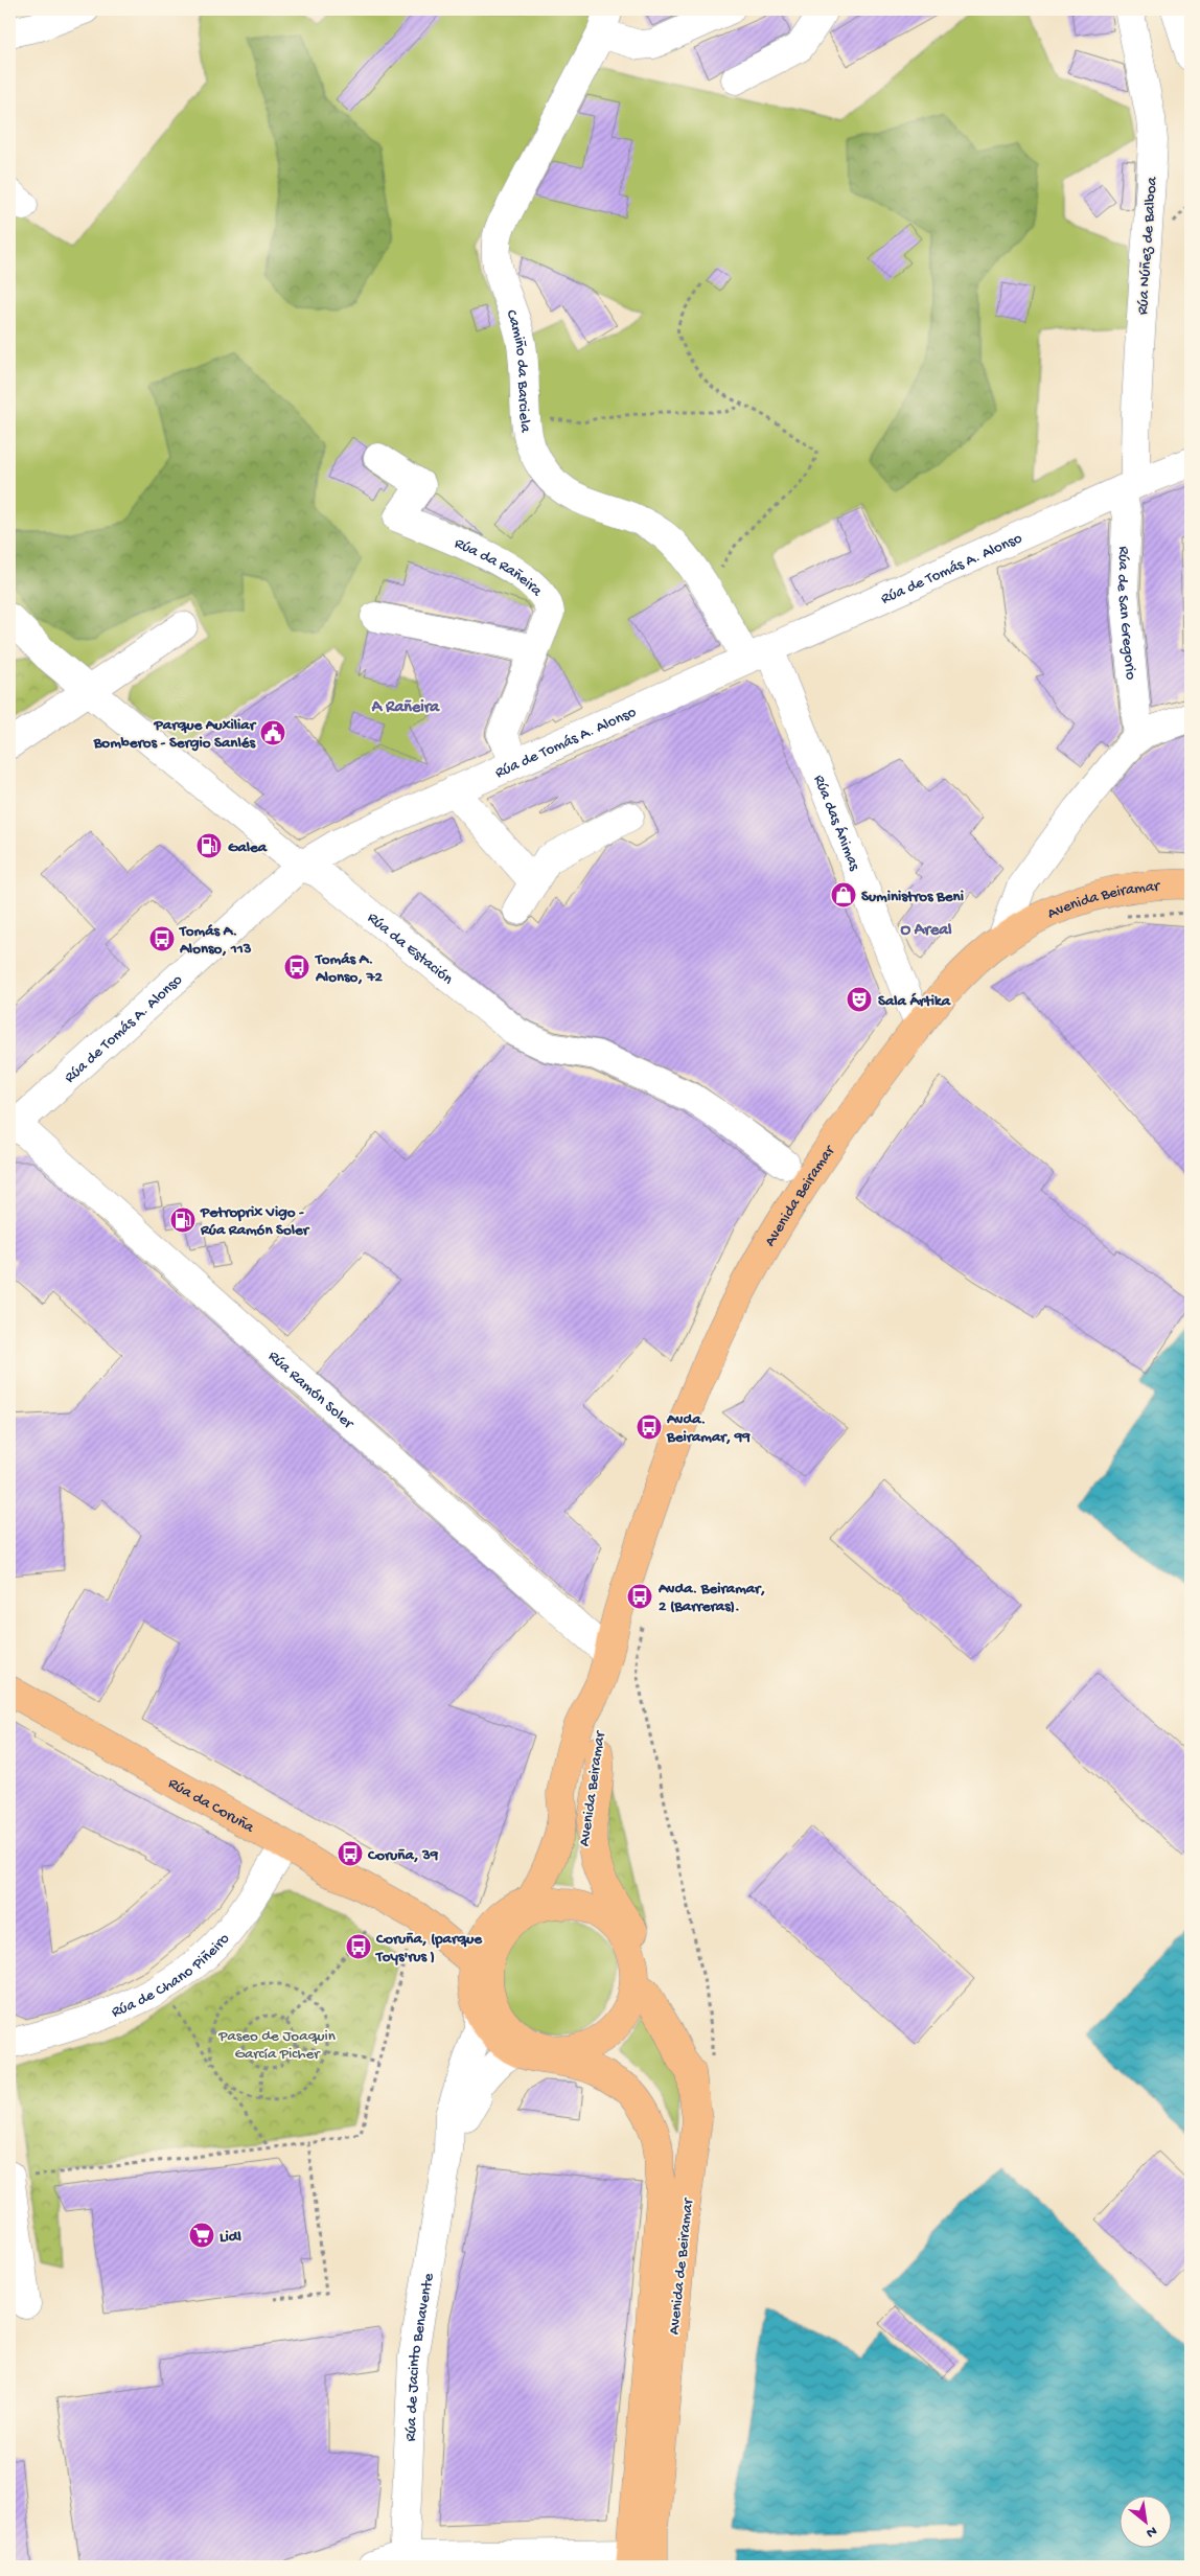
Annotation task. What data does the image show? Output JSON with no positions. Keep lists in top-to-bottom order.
{
  "streets": {
    "main road": ["Avenida Beiramar", "Rúa da Coruña", "Avenida de Beiramar"],
    "street": [
      "Rúa Núñez de Balboa",
      "Camiño da Barciela",
      "Rúa de Tomás A. Alonso",
      "Rúa da Rañeira",
      "Rúa de San Gregorio",
      "Rúa das Ánimas",
      "Rúa da Estación",
      "Rúa Ramón Soler",
      "Rúa de Chano Piñeiro",
      "Rúa de Jacinto Benavente"
    ]
  },
  "crossings": [
    ["Rúa Núñez de Balboa", "Rúa de Tomás A. Alonso"],
    ["Rúa Núñez de Balboa", "Rúa de San Gregorio"],
    ["Camiño da Barciela", "Rúa de Tomás A. Alonso"],
    ["Camiño da Barciela", "Rúa das Ánimas"],
    ["Rúa de Tomás A. Alonso", "Rúa da Rañeira"],
    ["Rúa de Tomás A. Alonso", "Rúa de San Gregorio"],
    ["Rúa de Tomás A. Alonso", "Rúa das Ánimas"],
    ["Rúa de Tomás A. Alonso", "Rúa da Estación"],
    ["Rúa de Tomás A. Alonso", "Rúa Ramón Soler"],
    ["Rúa das Ánimas", "Avenida Beiramar"],
    ["Avenida Beiramar", "Rúa Ramón Soler"],
    ["Avenida Beiramar", "Avenida de Beiramar"],
    ["Avenida Beiramar", "Rúa de Jacinto Benavente"],
    ["Rúa da Coruña", "Rúa de Chano Piñeiro"],
    ["Avenida de Beiramar", "Rúa de Jacinto Benavente"]
  ],
  "districts": ["A Rañeira", "O Areal"],
  "parks": ["Paseo de Joaquin García Picher"],
  "places": {
    "public building": ["Parque Auxiliar Bomberos - Sergio Sanlés"],
    "fuel station": ["Galea", "Petroprix Vigo - Rúa Ramón Soler"],
    "shop": ["Suministros Beni"],
    "bus stop": [
      "Tomás A. Alonso, 113",
      "Tomás A. Alonso, 72",
      "Avda. Beiramar, 99",
      "Avda. Beiramar, 2 (Barreras).",
      "Coruña, 39",
      "Coruña, (parque Toys'rus )"
    ],
    "theatre": ["Sala Ártika"],
    "supermarket": ["Lidl"]
  },
  "north": "bottom right"
}
